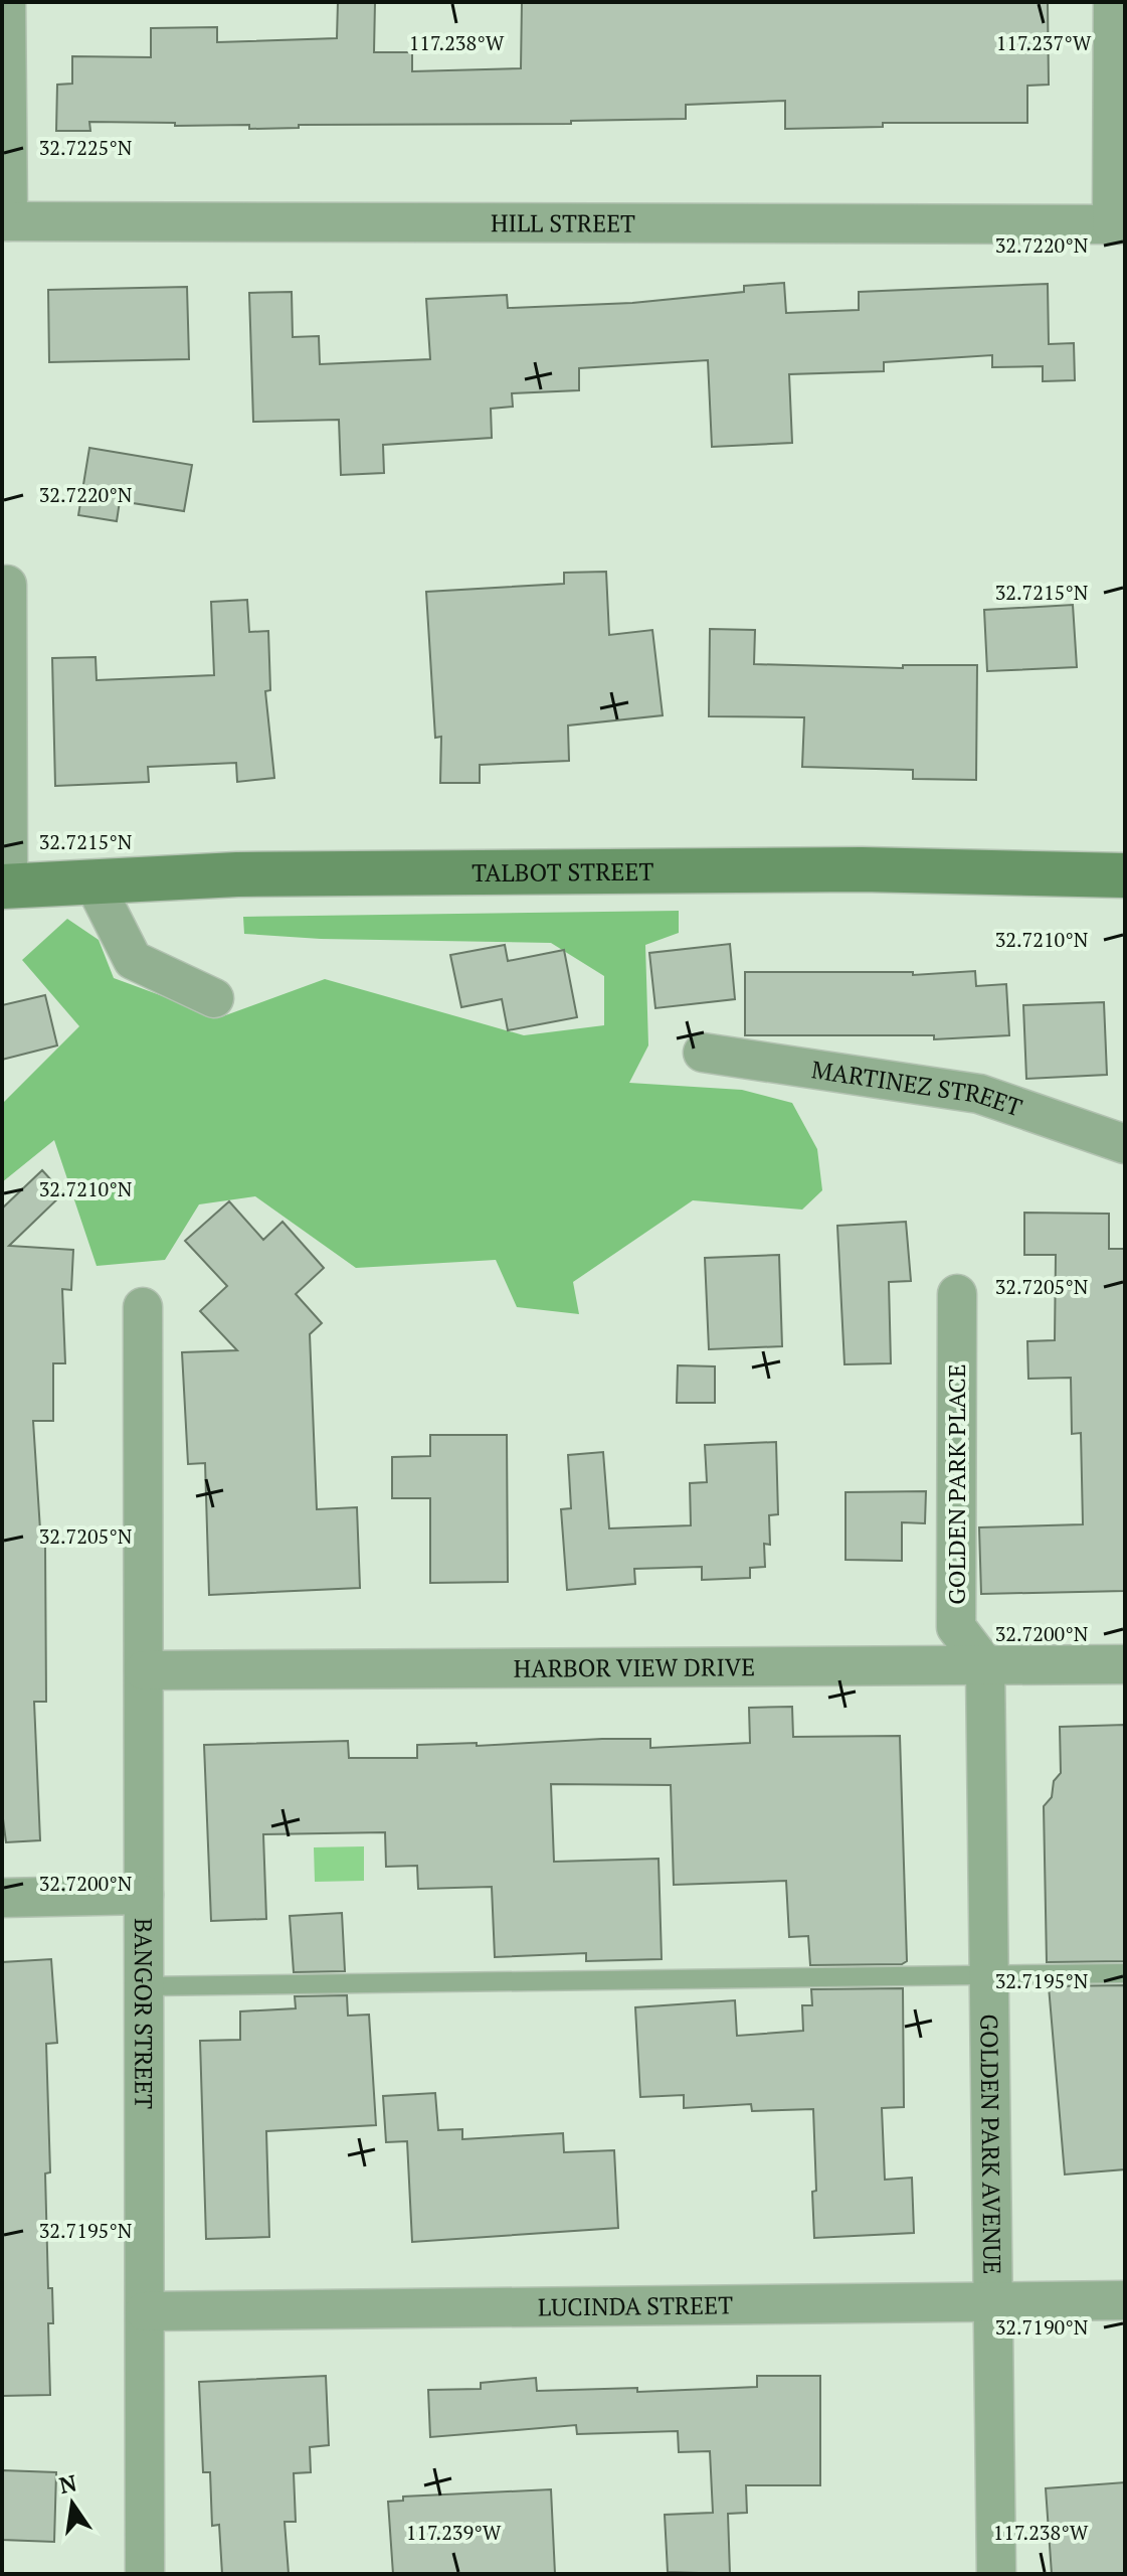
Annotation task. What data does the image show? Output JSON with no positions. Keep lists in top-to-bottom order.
{
  "streets": {
    "main road": ["TALBOT STREET"],
    "street": [
      "HILL STREET",
      "MARTINEZ STREET",
      "GOLDEN PARK PLACE",
      "HARBOR VIEW DRIVE",
      "BANGOR STREET",
      "GOLDEN PARK AVENUE",
      "LUCINDA STREET"
    ]
  },
  "crossings": [
    ["GOLDEN PARK PLACE", "HARBOR VIEW DRIVE"],
    ["GOLDEN PARK PLACE", "GOLDEN PARK AVENUE"],
    ["HARBOR VIEW DRIVE", "BANGOR STREET"],
    ["HARBOR VIEW DRIVE", "GOLDEN PARK AVENUE"],
    ["BANGOR STREET", "LUCINDA STREET"],
    ["GOLDEN PARK AVENUE", "LUCINDA STREET"]
  ],
  "north": "top",
  "coordinates": [
    "117.238°W",
    "117.237°W",
    "32.7225°N",
    "32.7220°N",
    "32.7215°N",
    "32.7210°N",
    "32.7205°N",
    "32.7200°N",
    "32.7195°N",
    "32.7190°N",
    "117.239°W"
  ]
}
